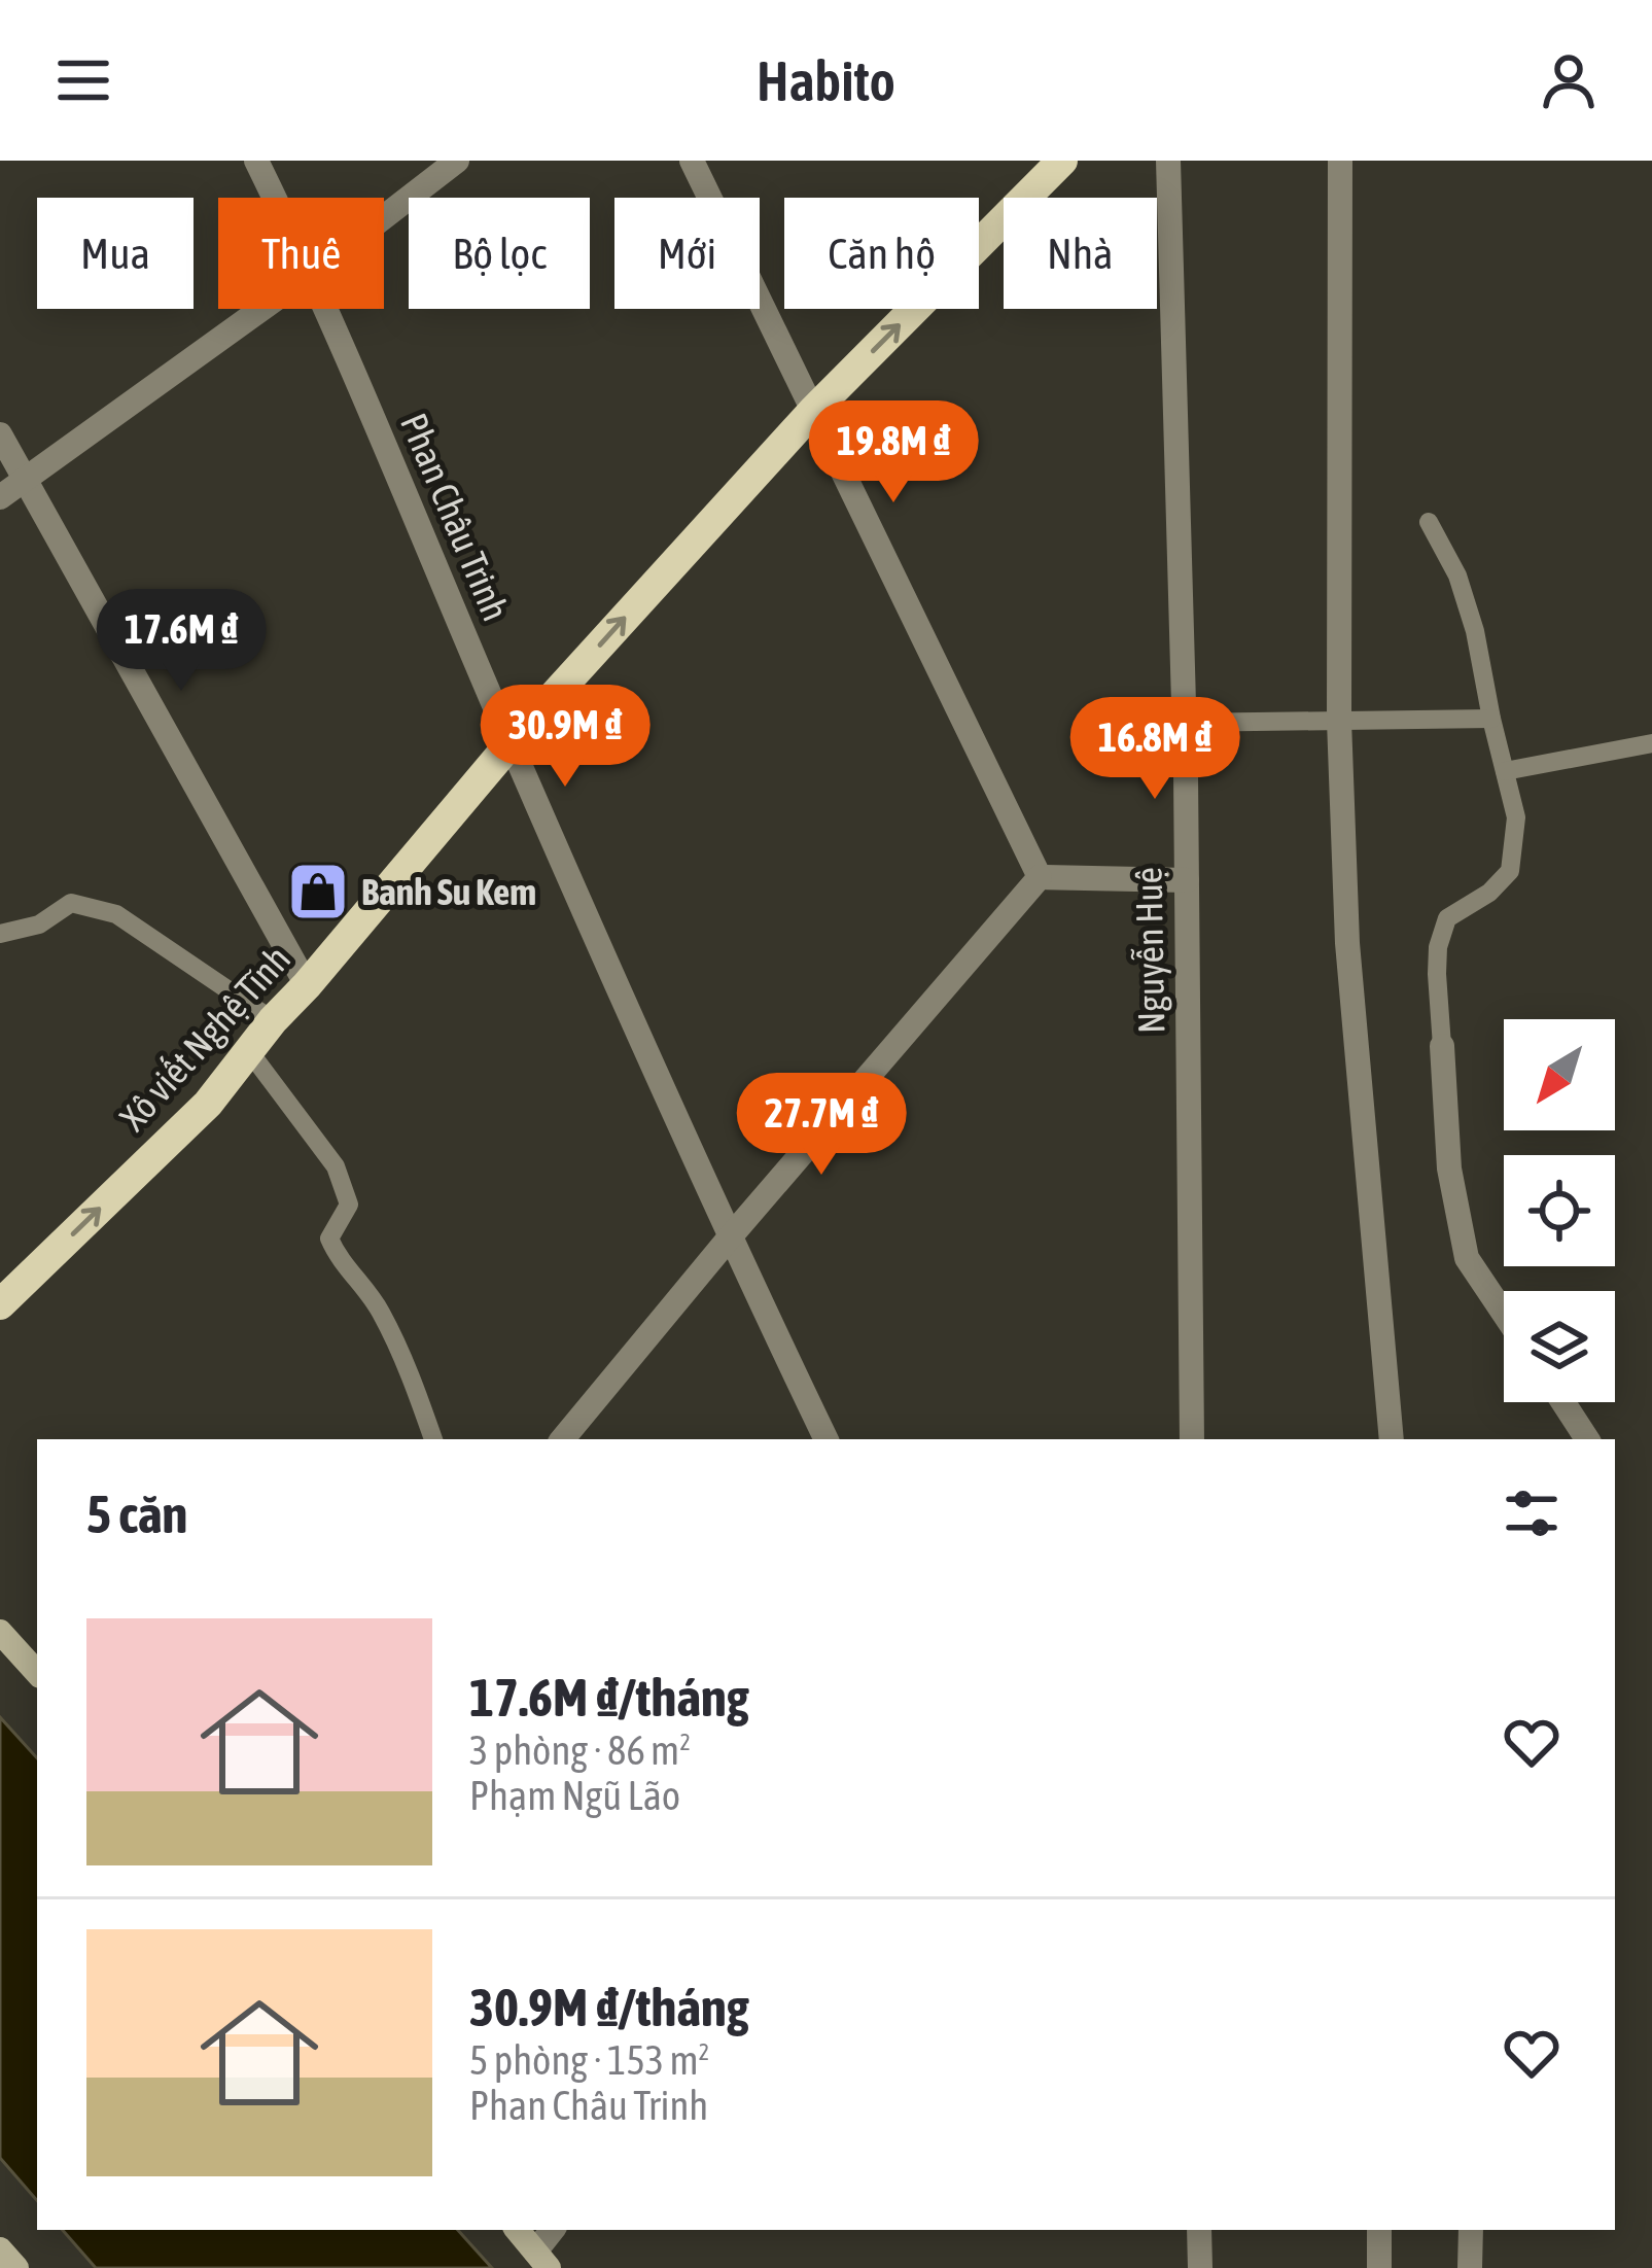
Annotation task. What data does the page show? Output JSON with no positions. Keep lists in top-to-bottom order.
{
  "streets": {
    "main road": ["Xô viết Nghệ Tĩnh"],
    "street": ["Phan Châu Trinh", "Nguyễn Huệ"]
  },
  "crossings": [
    ["Phan Châu Trinh", "Xô viết Nghệ Tĩnh"]
  ],
  "one_way": ["Xô viết Nghệ Tĩnh"],
  "places": {
    "shop": ["Banh Su Kem"]
  },
  "north": "bottom left",
  "page": {
    "header": "Habito",
    "chip": [
      "Mua",
      "Thuê",
      "Bộ lọc",
      "Mới",
      "Căn hộ",
      "Nhà"
    ],
    "price": [
      "19.8M ₫",
      "17.6M ₫",
      "30.9M ₫",
      "16.8M ₫",
      "27.7M ₫"
    ],
    "heading": "5 căn",
    "list": [
      {
        "name": "17.6M ₫/tháng",
        "note": "3 phòng · 86 m² · Phạm Ngũ Lão"
      },
      {
        "name": "30.9M ₫/tháng",
        "note": "5 phòng · 153 m² · Phan Châu Trinh"
      }
    ]
  }
}
